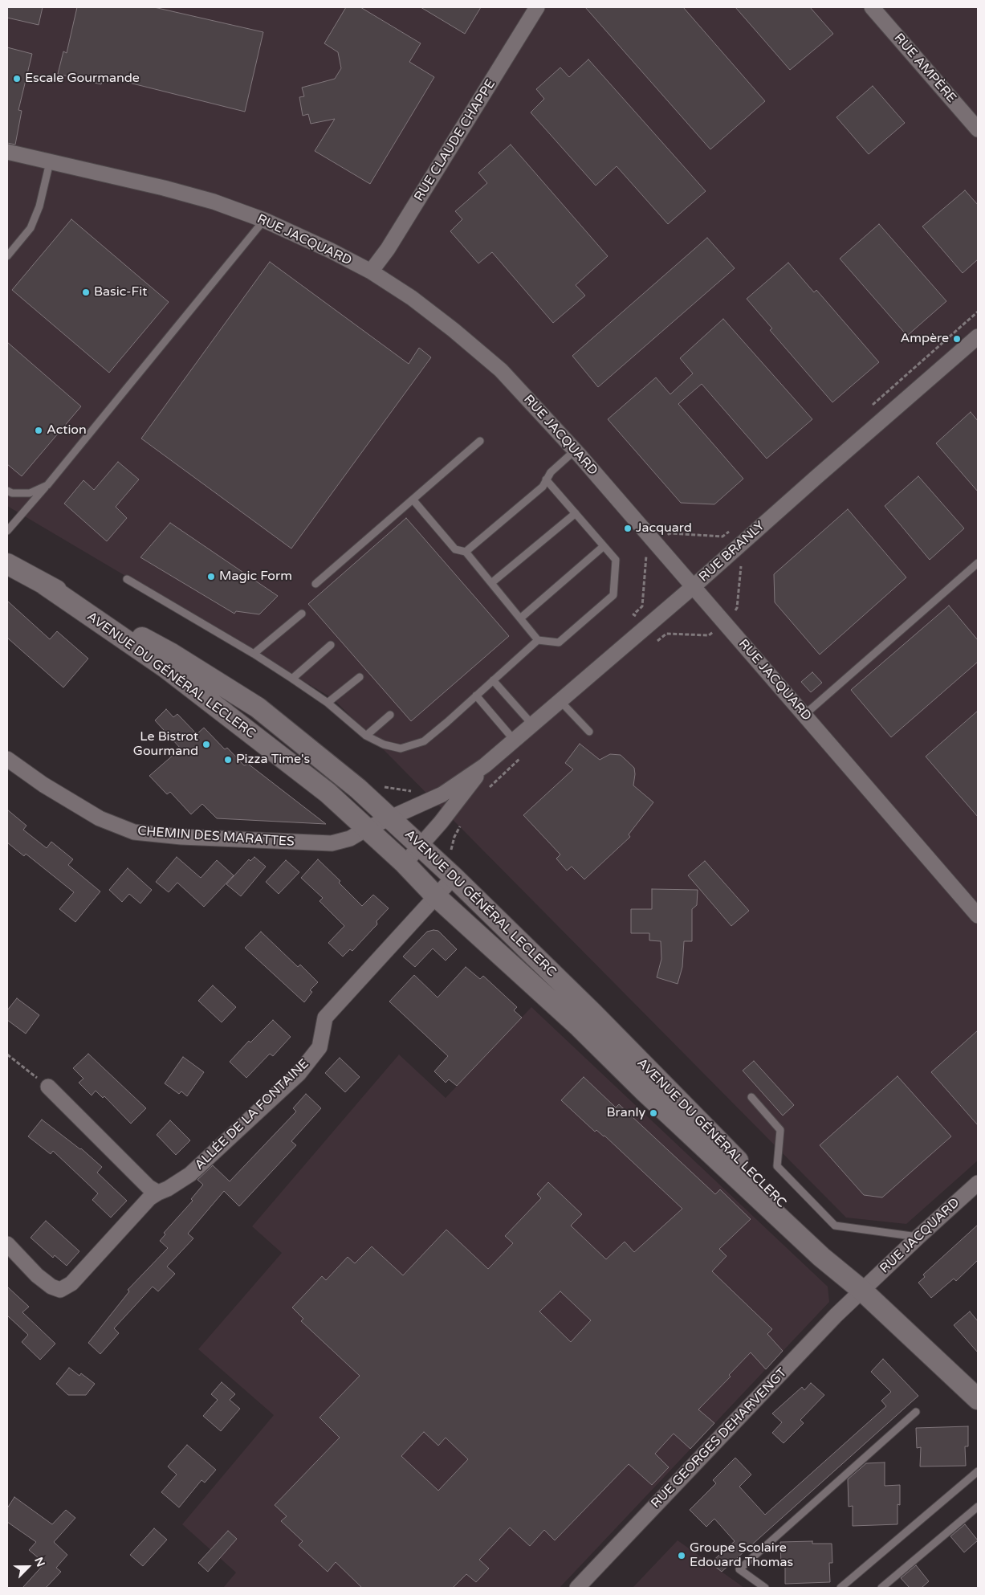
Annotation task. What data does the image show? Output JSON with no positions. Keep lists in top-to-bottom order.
{
  "streets": {
    "main road": ["AVENUE DU GÉNÉRAL LECLERC"],
    "street": [
      "RUE AMPÈRE",
      "RUE CLAUDE CHAPPE",
      "RUE JACQUARD",
      "RUE BRANLY",
      "CHEMIN DES MARATTES",
      "ALLÉE DE LA FONTAINE",
      "RUE GEORGES DEHARVENGT"
    ]
  },
  "crossings": [
    ["RUE CLAUDE CHAPPE", "RUE JACQUARD"],
    ["RUE JACQUARD", "RUE BRANLY"],
    ["RUE JACQUARD", "AVENUE DU GÉNÉRAL LECLERC"],
    ["RUE JACQUARD", "RUE GEORGES DEHARVENGT"],
    ["RUE BRANLY", "AVENUE DU GÉNÉRAL LECLERC"],
    ["RUE BRANLY", "CHEMIN DES MARATTES"],
    ["AVENUE DU GÉNÉRAL LECLERC", "CHEMIN DES MARATTES"],
    ["AVENUE DU GÉNÉRAL LECLERC", "ALLÉE DE LA FONTAINE"],
    ["AVENUE DU GÉNÉRAL LECLERC", "RUE GEORGES DEHARVENGT"]
  ],
  "places": [
    "Escale Gourmande",
    "Basic-Fit",
    "Ampère",
    "Action",
    "Jacquard",
    "Magic Form",
    "Le Bistrot Gourmand",
    "Pizza Time's",
    "Branly",
    "Groupe Scolaire Edouard Thomas"
  ],
  "north": "top right"
}
